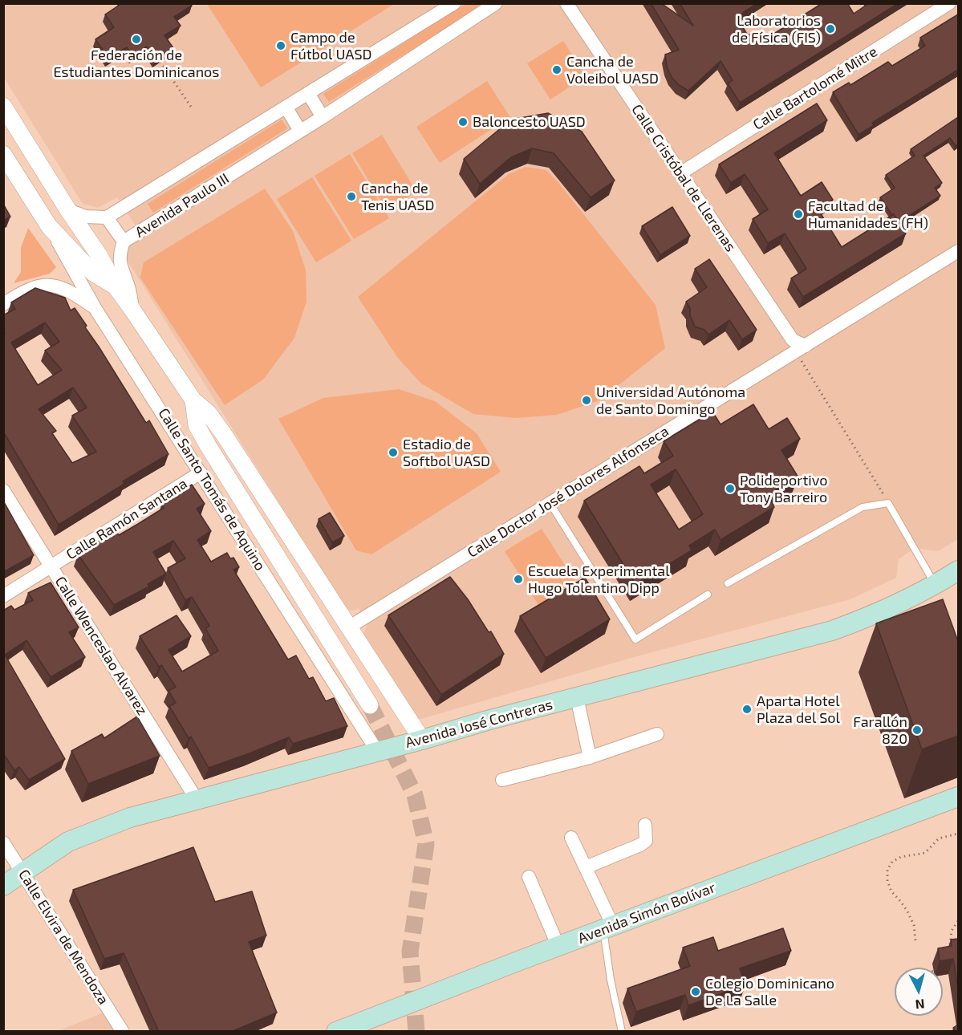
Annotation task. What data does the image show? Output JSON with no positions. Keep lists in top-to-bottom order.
{
  "streets": {
    "main road": ["Avenida José Contreras", "Avenida Simón Bolívar"],
    "street": [
      "Calle Bartolomé Mitre",
      "Calle Cristóbal de Llerenas",
      "Avenida Paulo III",
      "Calle Santo Tomás de Aquino",
      "Calle Doctor José Dolores Alfonseca",
      "Calle Ramón Santana",
      "Calle Wenceslao Alvarez",
      "Calle Elvira de Mendoza"
    ]
  },
  "crossings": [
    ["Calle Bartolomé Mitre", "Calle Cristóbal de Llerenas"],
    ["Calle Cristóbal de Llerenas", "Calle Doctor José Dolores Alfonseca"],
    ["Avenida Paulo III", "Calle Santo Tomás de Aquino"],
    ["Calle Santo Tomás de Aquino", "Calle Doctor José Dolores Alfonseca"],
    ["Calle Santo Tomás de Aquino", "Calle Ramón Santana"],
    ["Calle Santo Tomás de Aquino", "Avenida José Contreras"],
    ["Calle Ramón Santana", "Calle Wenceslao Alvarez"],
    ["Calle Wenceslao Alvarez", "Avenida José Contreras"],
    ["Avenida José Contreras", "Calle Elvira de Mendoza"]
  ],
  "places": [
    "Laboratorios de Física (FIS)",
    "Federación de Estudiantes Dominicanos",
    "Campo de Fútbol UASD",
    "Cancha de Voleibol UASD",
    "Baloncesto UASD",
    "Cancha de Tenis UASD",
    "Facultad de Humanidades (FH)",
    "Universidad Autónoma de Santo Domingo",
    "Estadio de Softbol UASD",
    "Polideportivo Tony Barreiro",
    "Escuela Experimental Hugo Tolentino Dipp",
    "Aparta Hotel Plaza del Sol",
    "Farallón 820",
    "Colegio Dominicano De La Salle"
  ],
  "north": "bottom"
}
